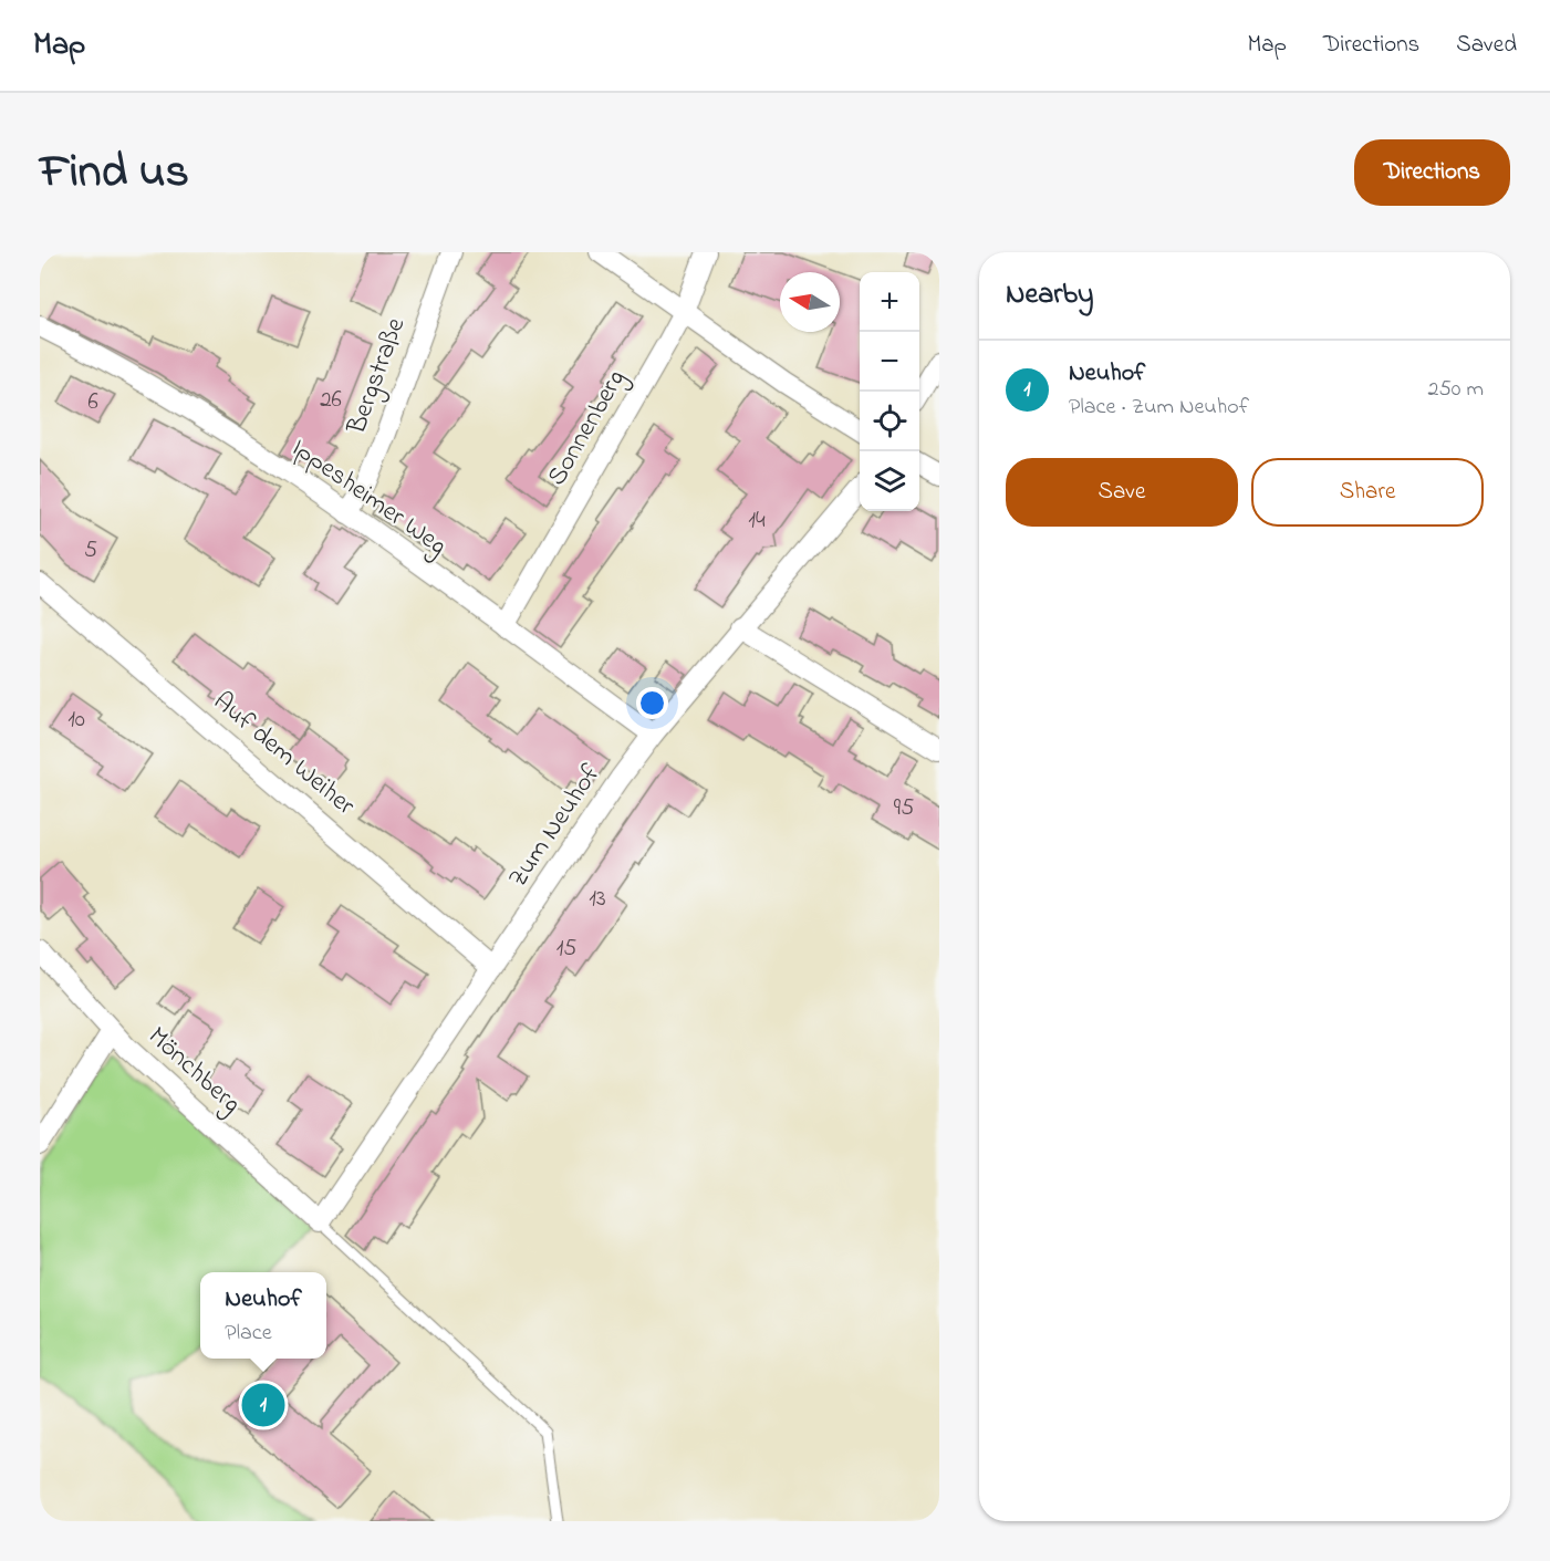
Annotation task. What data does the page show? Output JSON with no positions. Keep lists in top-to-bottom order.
{
  "streets": {
    "street": [
      "Bergstraße",
      "Sonnenberg",
      "Ippesheimer Weg",
      "Auf dem Weiher",
      "Zum Neuhof",
      "Mönchberg"
    ]
  },
  "crossings": [
    ["Bergstraße", "Ippesheimer Weg"],
    ["Sonnenberg", "Ippesheimer Weg"],
    ["Ippesheimer Weg", "Zum Neuhof"],
    ["Auf dem Weiher", "Zum Neuhof"],
    ["Zum Neuhof", "Mönchberg"]
  ],
  "house_numbers": [
    "26",
    "6",
    "14",
    "5",
    "10",
    "95",
    "13",
    "15"
  ],
  "north": "left",
  "page": {
    "header": "Map",
    "nav": ["Map", "Directions", "Saved"],
    "title": "Find us",
    "buttons": [
      "Directions",
      ["Save", "Share"]
    ],
    "heading": "Nearby",
    "map_buttons": ["+", "−"],
    "list": [
      {
        "mark": "1",
        "name": "Neuhof",
        "note": "Place · Zum Neuhof",
        "value": "250 m"
      }
    ],
    "popup": ["Neuhof", "Place"],
    "pins": "1"
  }
}
